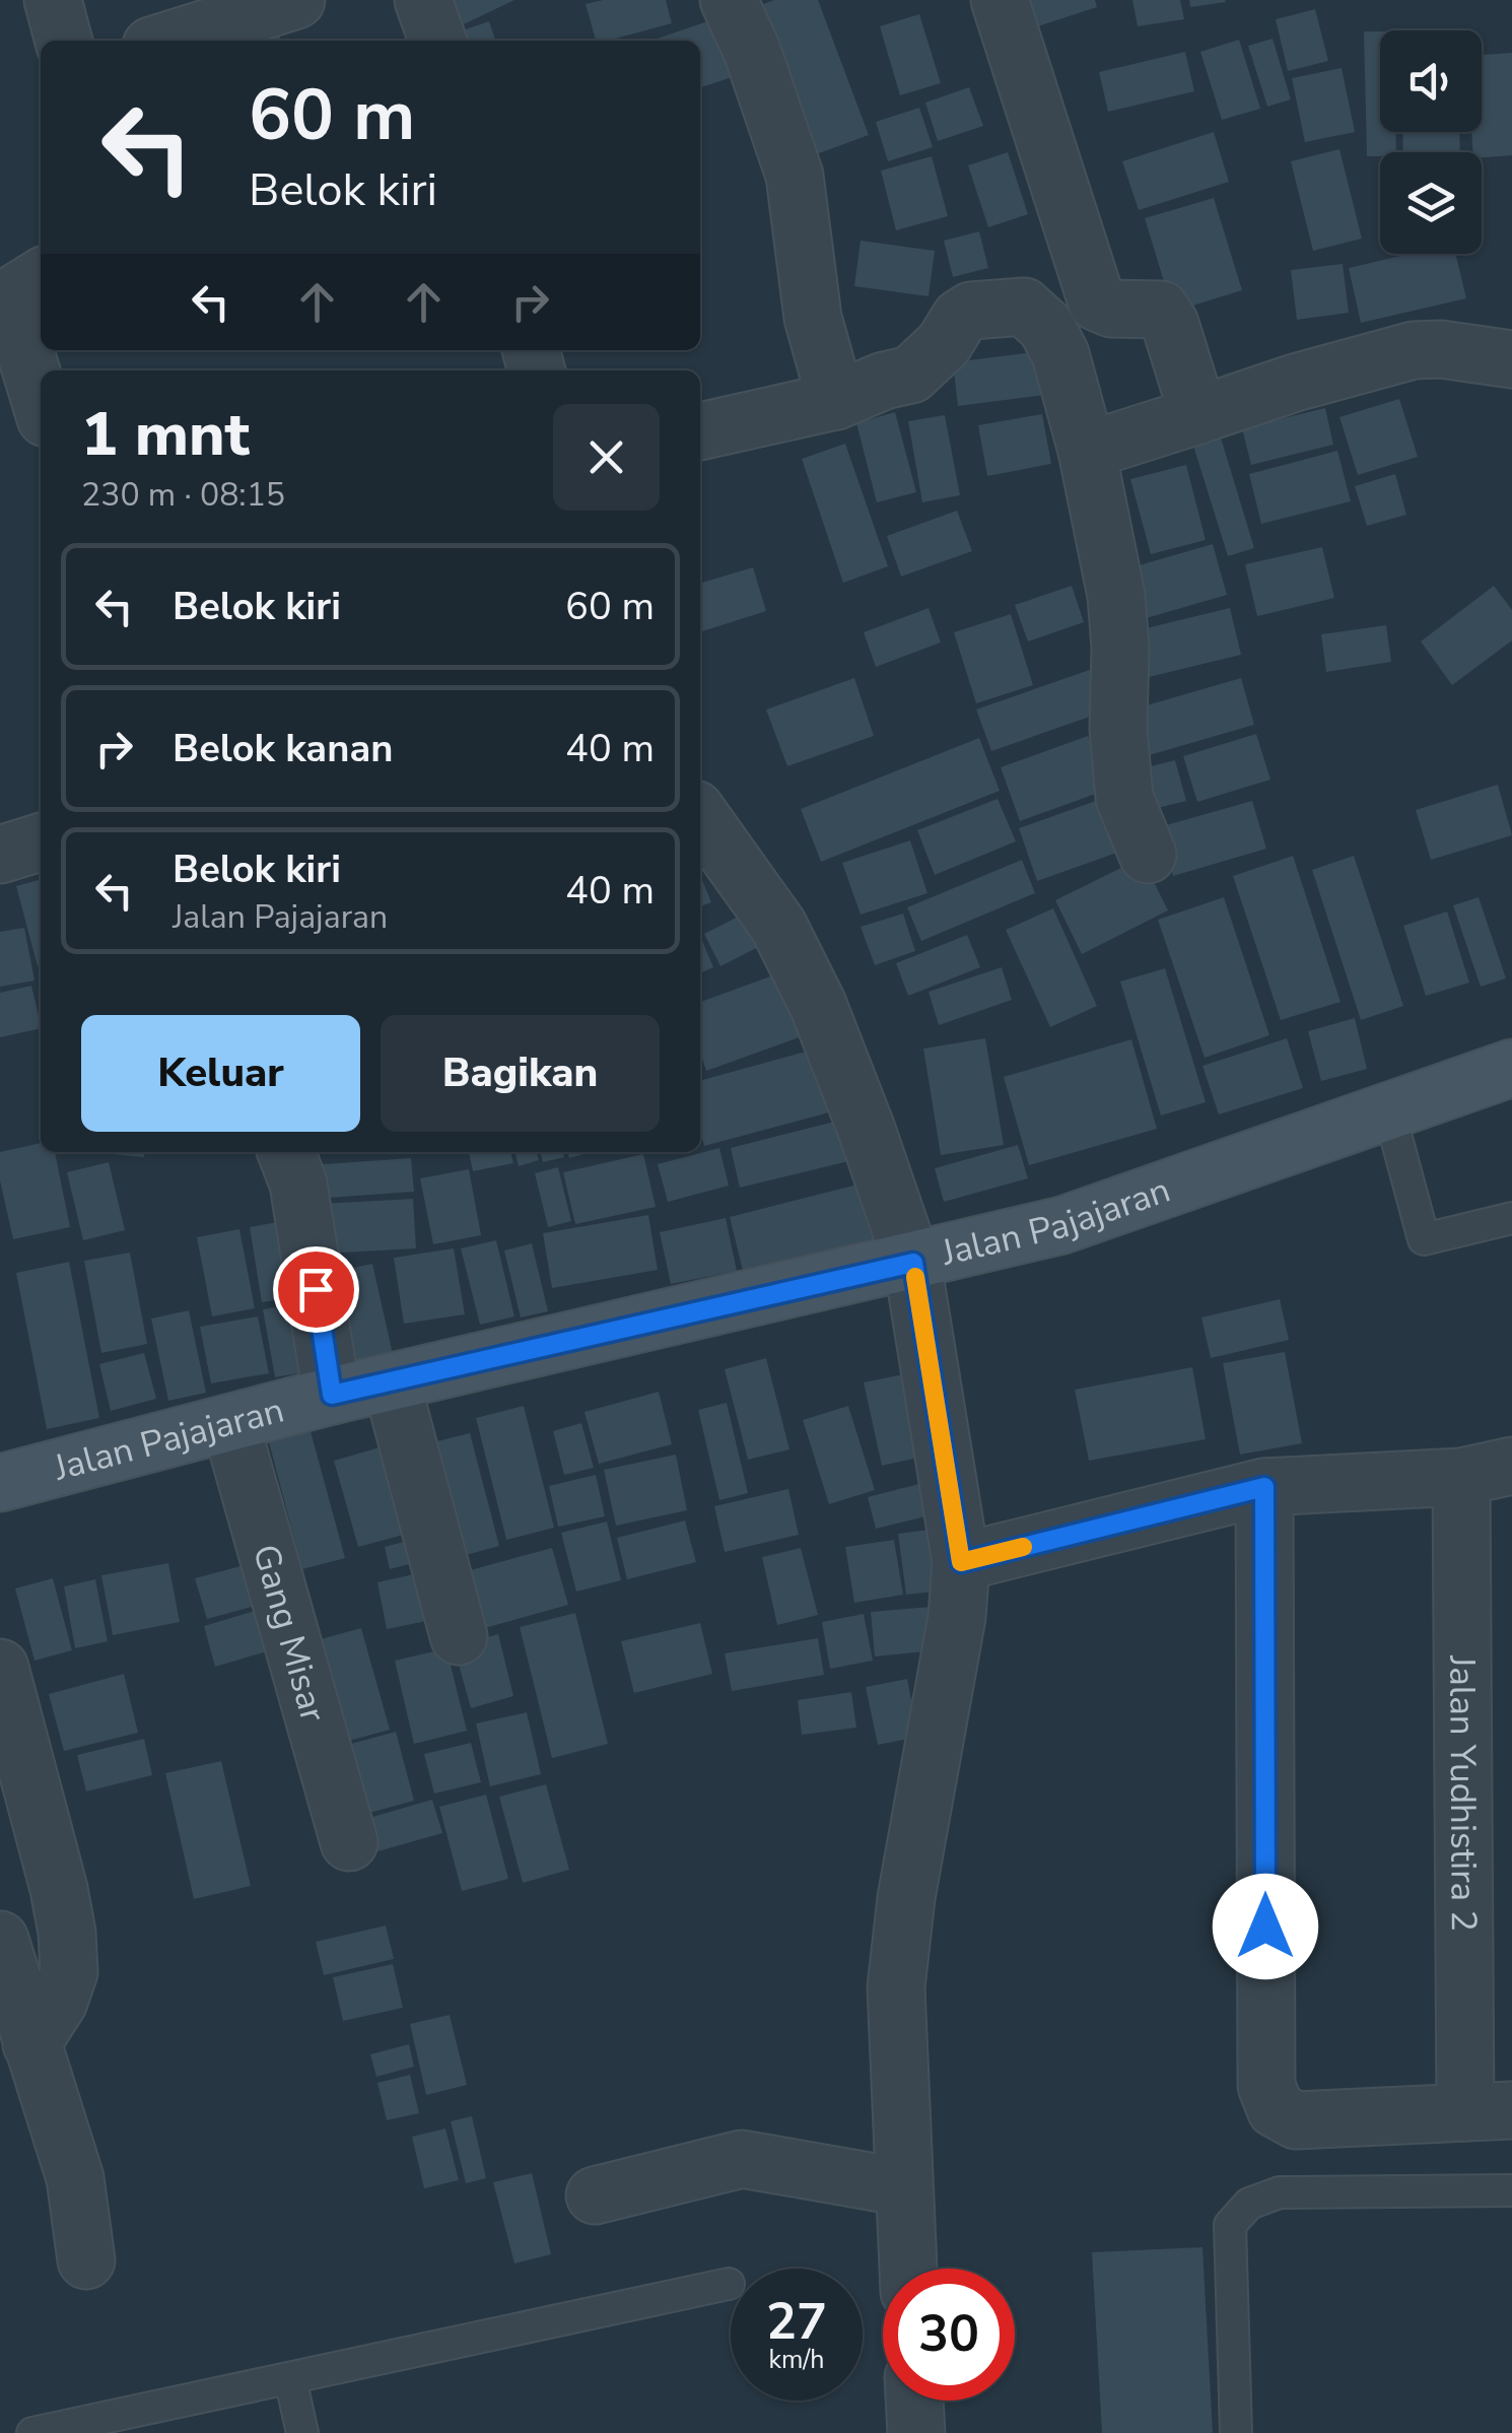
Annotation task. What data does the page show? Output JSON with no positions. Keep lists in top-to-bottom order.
{
  "streets": {
    "main road": ["Jalan Pajajaran"],
    "street": ["Gang Misar", "Jalan Yudhistira 2"]
  },
  "crossings": [
    ["Jalan Pajajaran", "Gang Misar"]
  ],
  "page": {
    "turn": ["60 m", "Belok kiri"],
    "heading": ["1 mnt", "230 m · 08:15"],
    "list": [
      {
        "name": "Belok kiri",
        "value": "60 m"
      },
      {
        "name": "Belok kanan",
        "value": "40 m"
      },
      {
        "name": "Belok kiri",
        "note": "Jalan Pajajaran",
        "value": "40 m"
      }
    ],
    "buttons": ["Keluar", "Bagikan"],
    "speed": "27 km/h",
    "limit": "30"
  }
}
